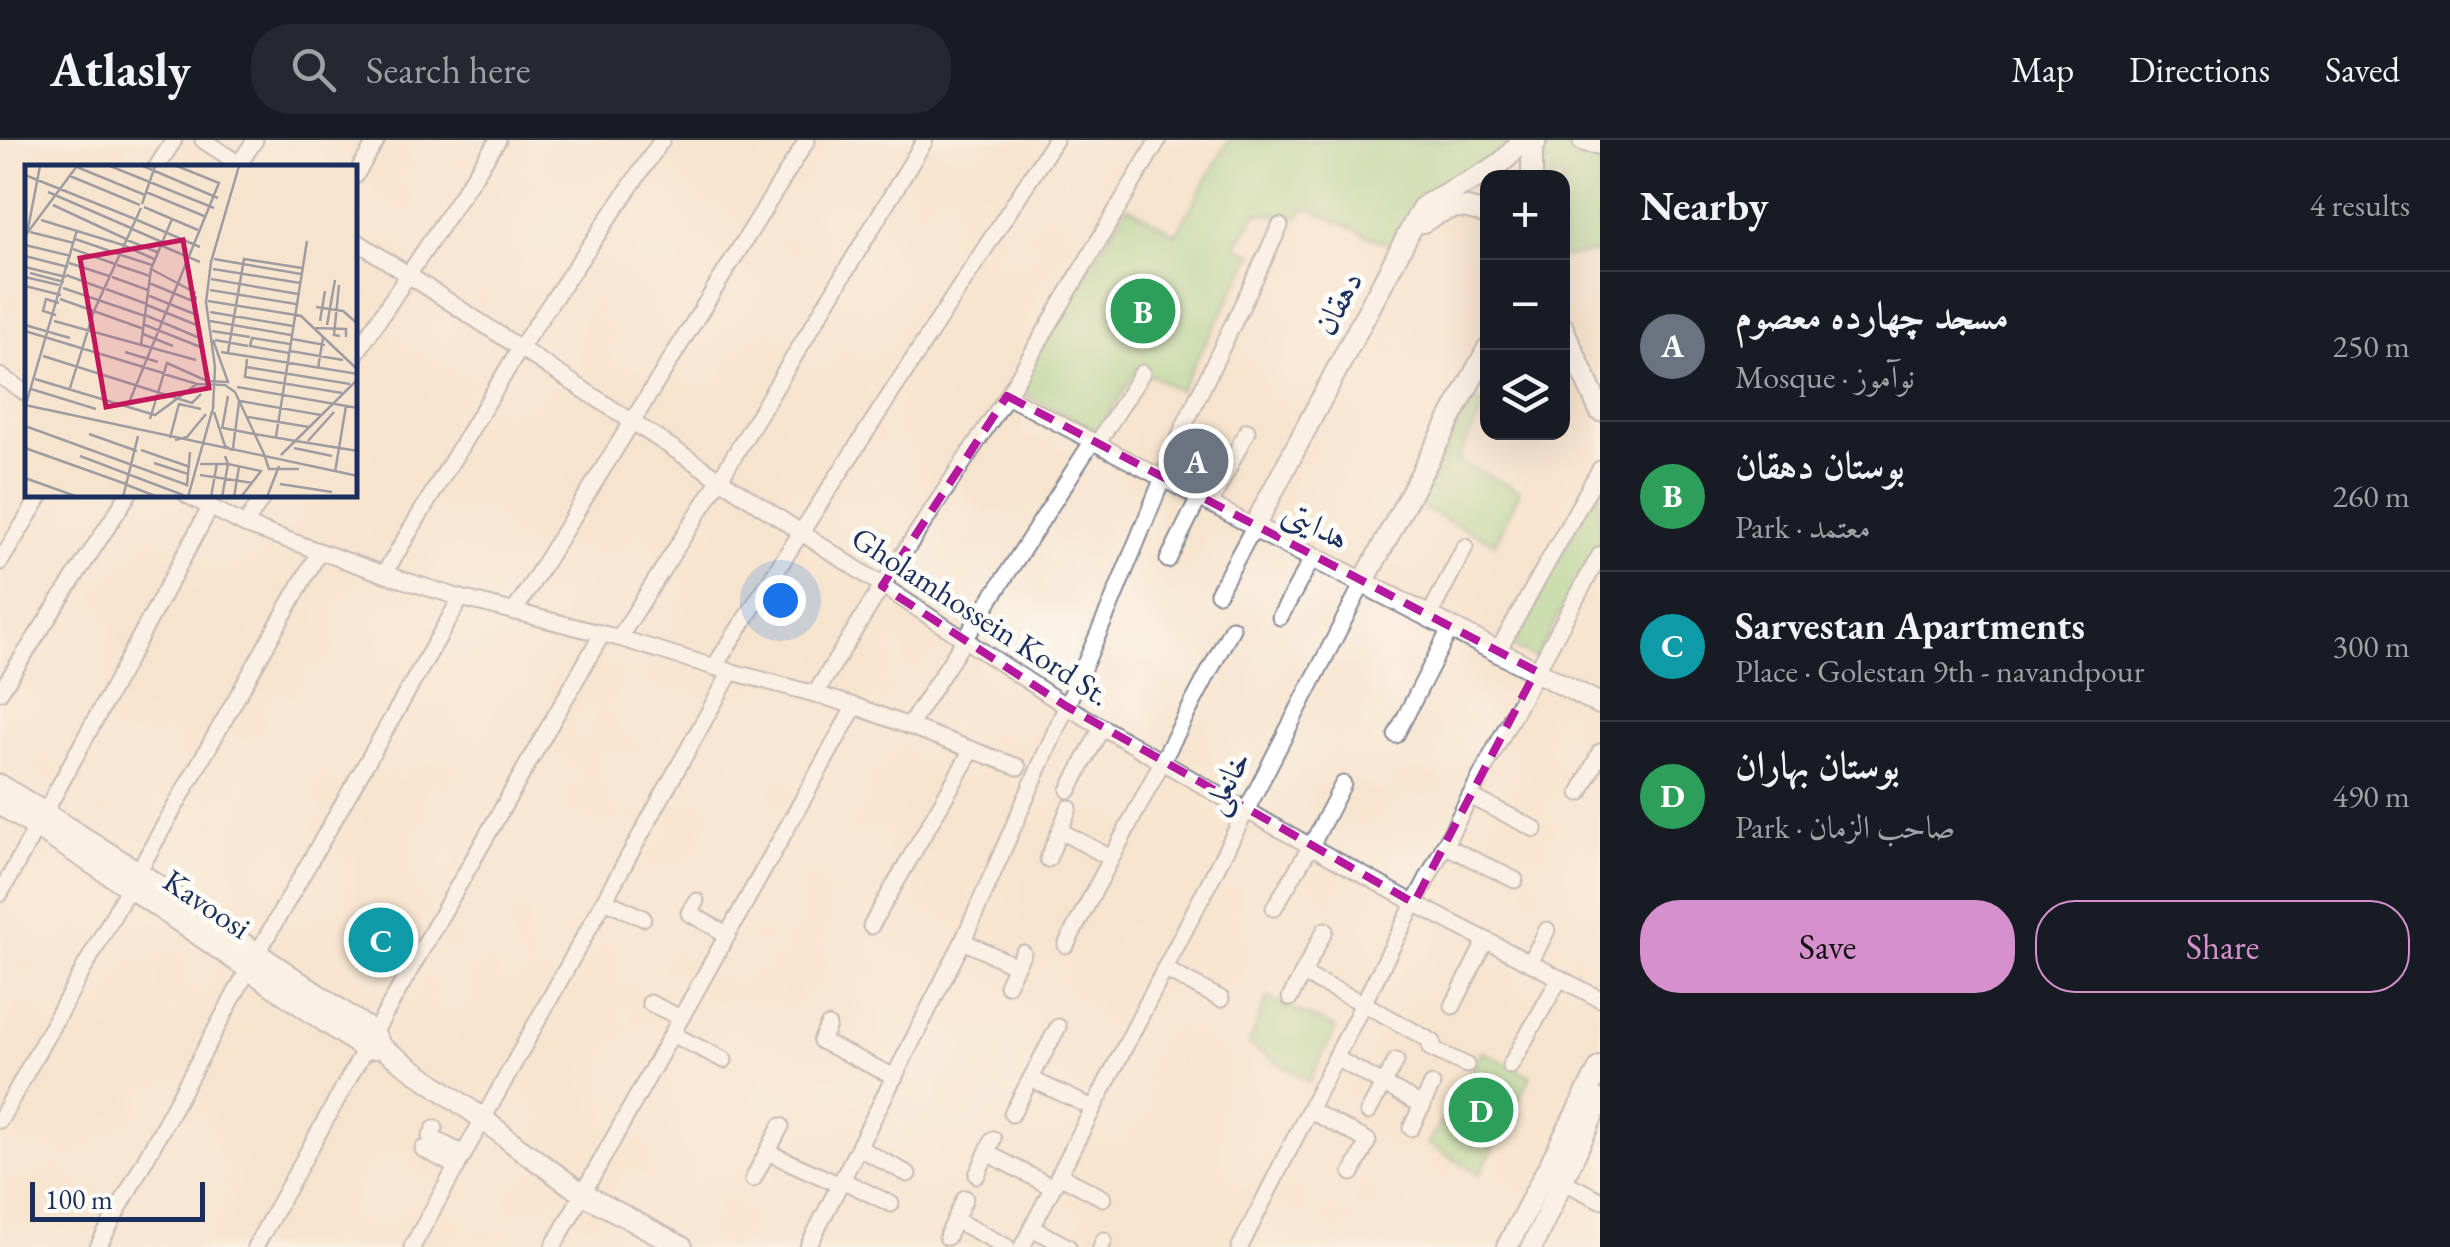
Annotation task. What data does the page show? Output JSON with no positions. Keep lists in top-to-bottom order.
{
  "streets": {
    "main road": [
      "دهقان",
      "هدایتی",
      "خانعلی",
      "Kavoosi"
    ],
    "street": ["Gholamhossein Kord St."]
  },
  "crossings": [
    ["دهقان", "هدایتی"],
    ["هدایتی", "خانعلی"],
    ["Gholamhossein Kord St.", "خانعلی"]
  ],
  "scale_bar": "100 m",
  "page": {
    "header": "Atlasly",
    "search": "Search here",
    "nav": ["Map", "Directions", "Saved"],
    "heading": ["Nearby", "4 results"],
    "map_buttons": ["+", "−"],
    "list": [
      {
        "mark": "A",
        "name": "مسجد چهارده معصوم",
        "note": "Mosque · نوآموز",
        "value": "250 m"
      },
      {
        "mark": "B",
        "name": "بوستان دهقان",
        "note": "Park · معتمد",
        "value": "260 m"
      },
      {
        "mark": "C",
        "name": "Sarvestan Apartments",
        "note": "Place · Golestan 9th - navandpour",
        "value": "300 m"
      },
      {
        "mark": "D",
        "name": "بوستان بهاران",
        "note": "Park · صاحب الزمان",
        "value": "490 m"
      }
    ],
    "pins": [
      "B",
      "A",
      "C",
      "D"
    ],
    "buttons": ["Save", "Share"],
    "scale": "100 m"
  }
}
